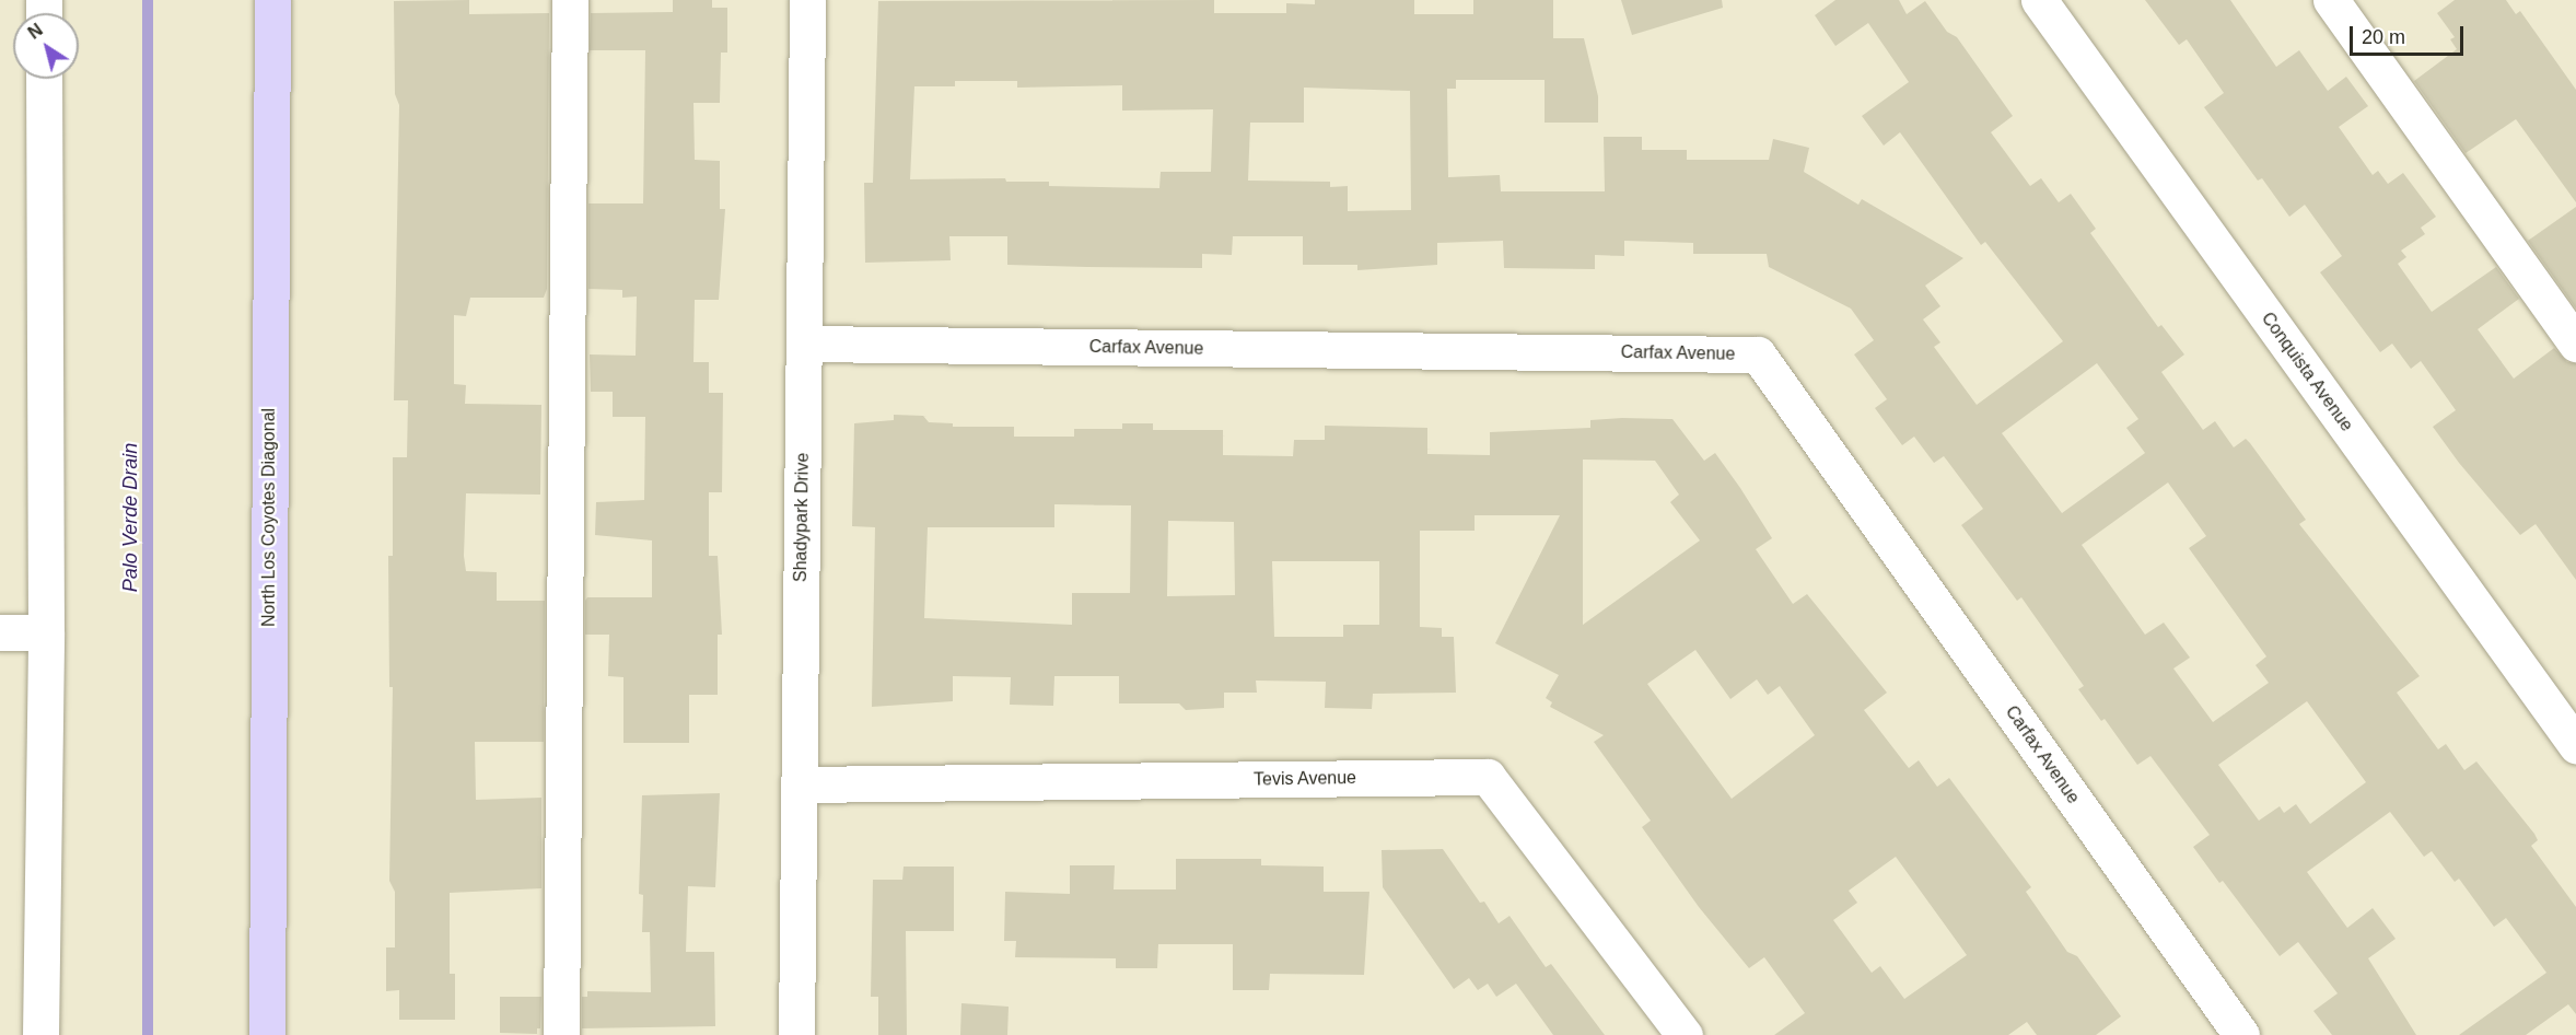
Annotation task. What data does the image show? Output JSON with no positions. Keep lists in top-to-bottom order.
{
  "streets": {
    "main road": ["North Los Coyotes Diagonal"],
    "street": [
      "Carfax Avenue",
      "Conquista Avenue",
      "Shadypark Drive",
      "Tevis Avenue"
    ]
  },
  "crossings": [
    ["Carfax Avenue", "Shadypark Drive"],
    ["Shadypark Drive", "Tevis Avenue"]
  ],
  "water": ["Palo Verde Drain"],
  "scale_bar": "20 m",
  "north": "top left"
}
